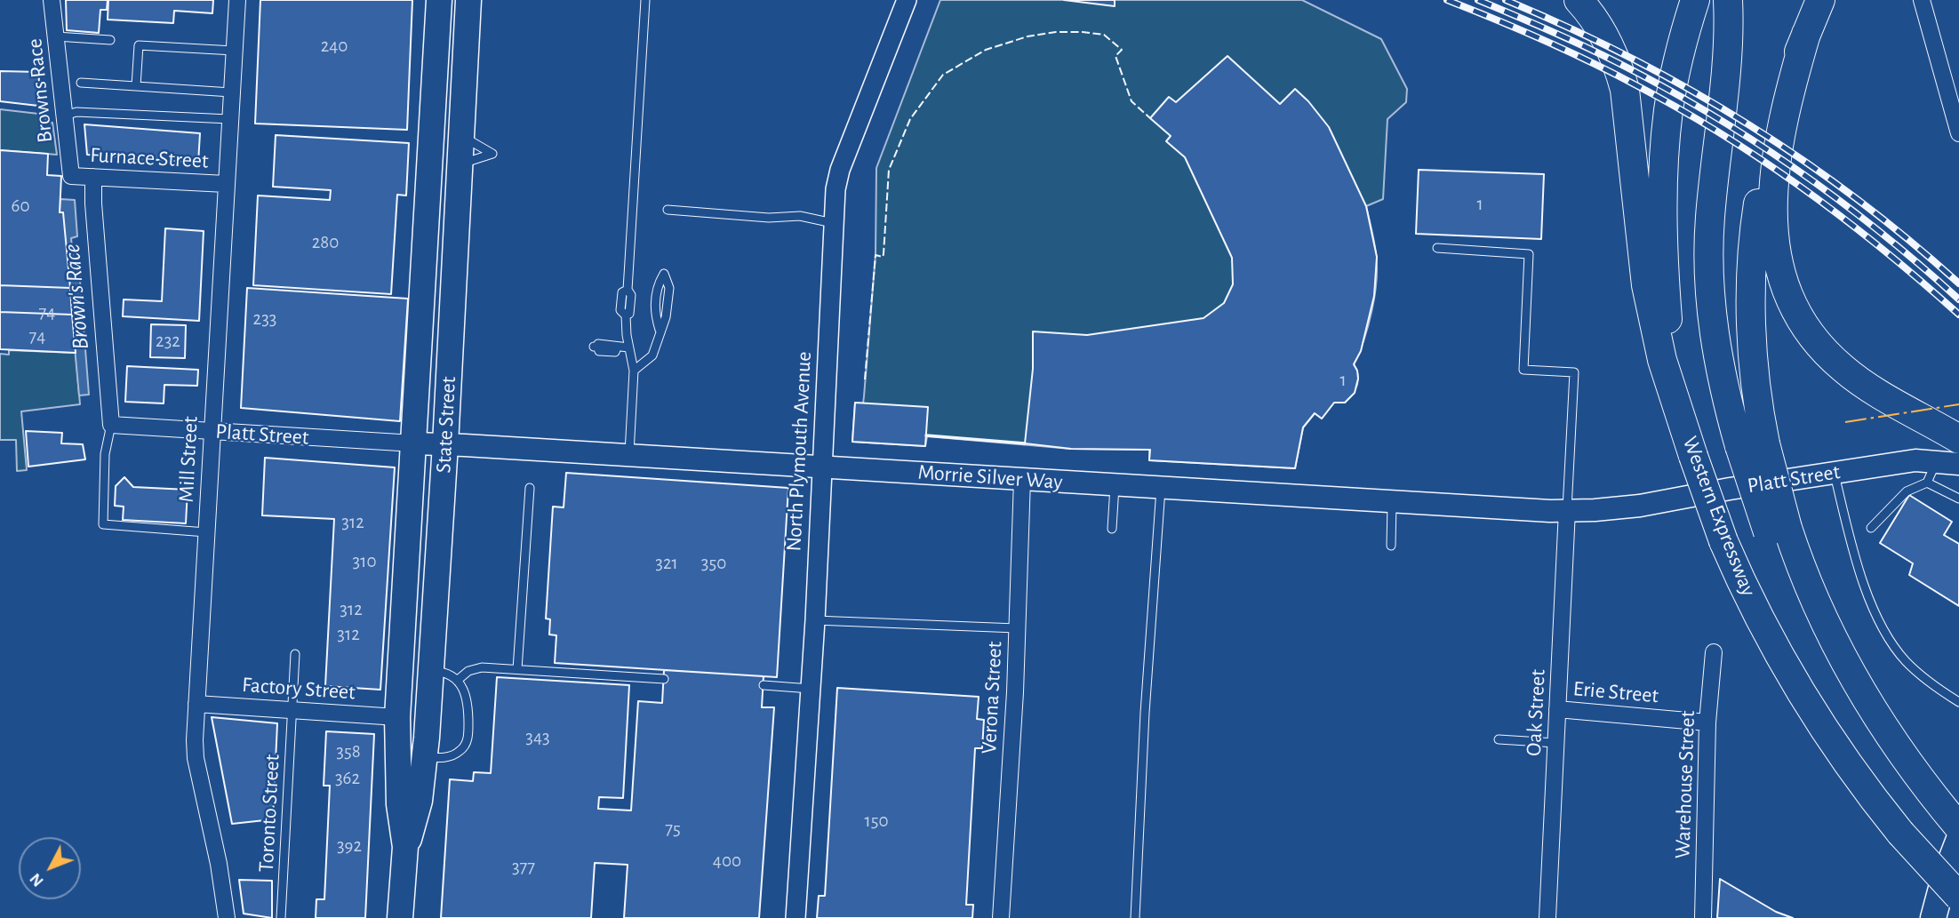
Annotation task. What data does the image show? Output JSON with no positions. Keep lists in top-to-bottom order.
{
  "streets": {
    "highway": ["Western Expressway"],
    "main road": ["State Street", "Platt Street", "Morrie Silver Way"],
    "street": [
      "Browns Race",
      "Furnace Street",
      "North Plymouth Avenue",
      "Mill Street",
      "Factory Street",
      "Erie Street",
      "Verona Street",
      "Oak Street",
      "Warehouse Street"
    ],
    "lane": ["Toronto Street"]
  },
  "crossings": [
    ["Browns Race", "Furnace Street"],
    ["Furnace Street", "Mill Street"],
    ["State Street", "Platt Street"],
    ["State Street", "Morrie Silver Way"],
    ["State Street", "Factory Street"],
    ["Platt Street", "Mill Street"],
    ["Platt Street", "Morrie Silver Way"],
    ["Platt Street", "Oak Street"],
    ["North Plymouth Avenue", "Morrie Silver Way"],
    ["Mill Street", "Factory Street"],
    ["Morrie Silver Way", "Verona Street"],
    ["Morrie Silver Way", "Oak Street"],
    ["Factory Street", "Toronto Street"],
    ["Erie Street", "Oak Street"],
    ["Erie Street", "Warehouse Street"]
  ],
  "water": ["Brown's Race"],
  "house_numbers": [
    "240",
    "1",
    "60",
    "280",
    "74",
    "233",
    "74",
    "232",
    "1",
    "312",
    "310",
    "321",
    "350",
    "312",
    "312",
    "343",
    "358",
    "362",
    "150",
    "75",
    "392",
    "400",
    "377"
  ],
  "north": "bottom left"
}
